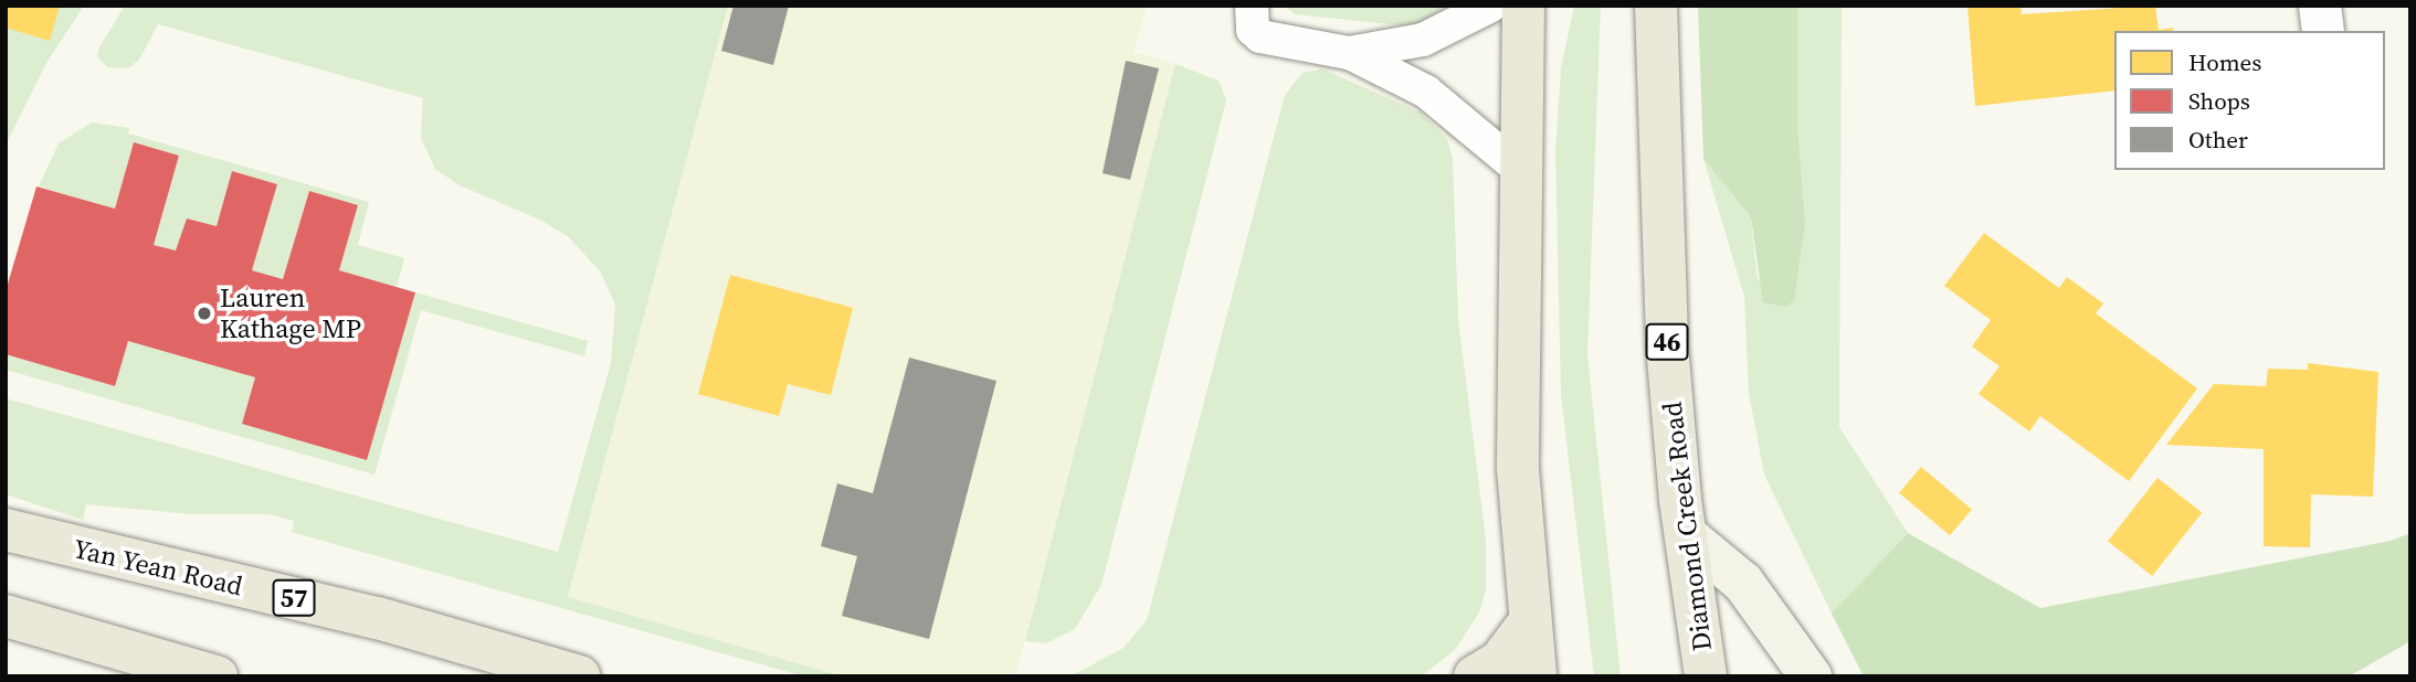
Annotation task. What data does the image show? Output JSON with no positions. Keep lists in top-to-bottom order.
{
  "streets": {
    "main road": [
      "46",
      "Diamond Creek Road",
      "Yan Yean Road",
      "57"
    ]
  },
  "places": ["Lauren Kathage MP"],
  "legend": ["Homes", "Shops", "Other"]
}
